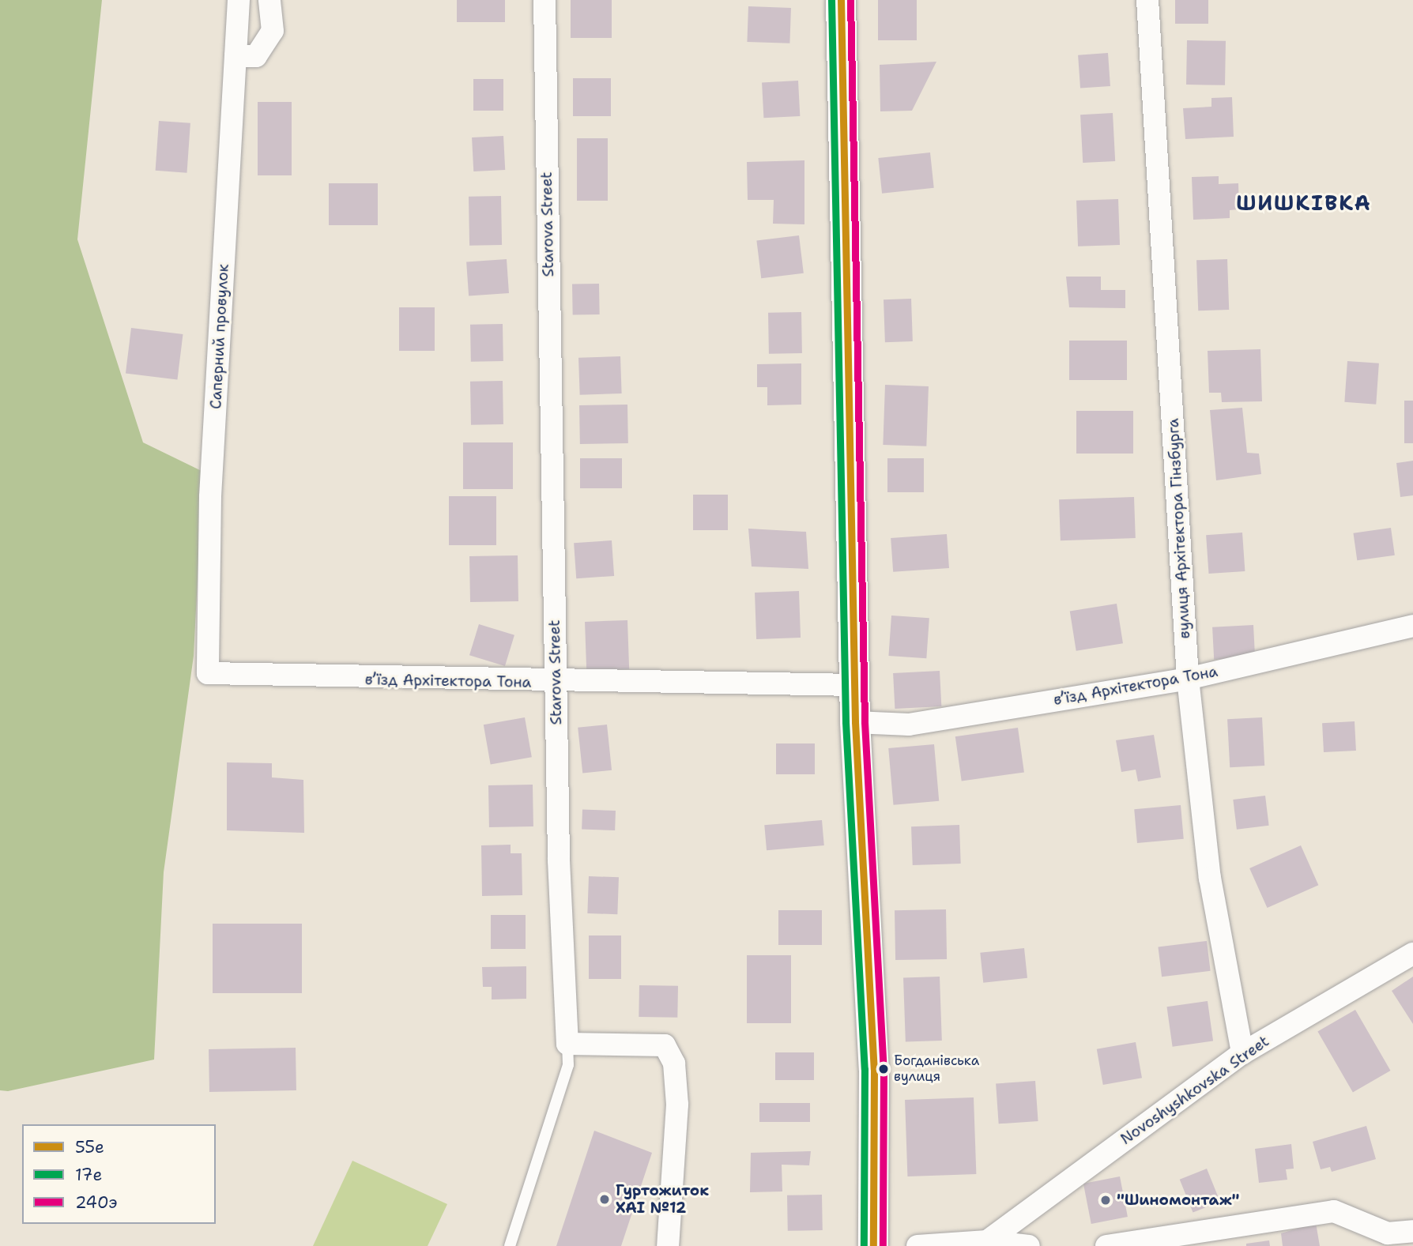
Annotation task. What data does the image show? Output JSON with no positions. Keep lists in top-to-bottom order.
{
  "streets": {
    "street": [
      "Starova Street",
      "Саперний провулок",
      "вулиця Архітектора Гінзбурга",
      "в’їзд Архітектора Тона",
      "Novoshyshkovska Street"
    ]
  },
  "crossings": [
    ["Starova Street", "в’їзд Архітектора Тона"],
    ["Саперний провулок", "в’їзд Архітектора Тона"],
    ["вулиця Архітектора Гінзбурга", "в’їзд Архітектора Тона"],
    ["вулиця Архітектора Гінзбурга", "Novoshyshkovska Street"]
  ],
  "districts": ["ШИШКІВКА"],
  "places": ["Богданівська вулиця", "Гуртожиток ХАІ №12", "\"Шиномонтаж\""],
  "lines": ["transit line 55е", "transit line 17е", "transit line 240э"],
  "legend": ["55е", "17е", "240э"]
}
